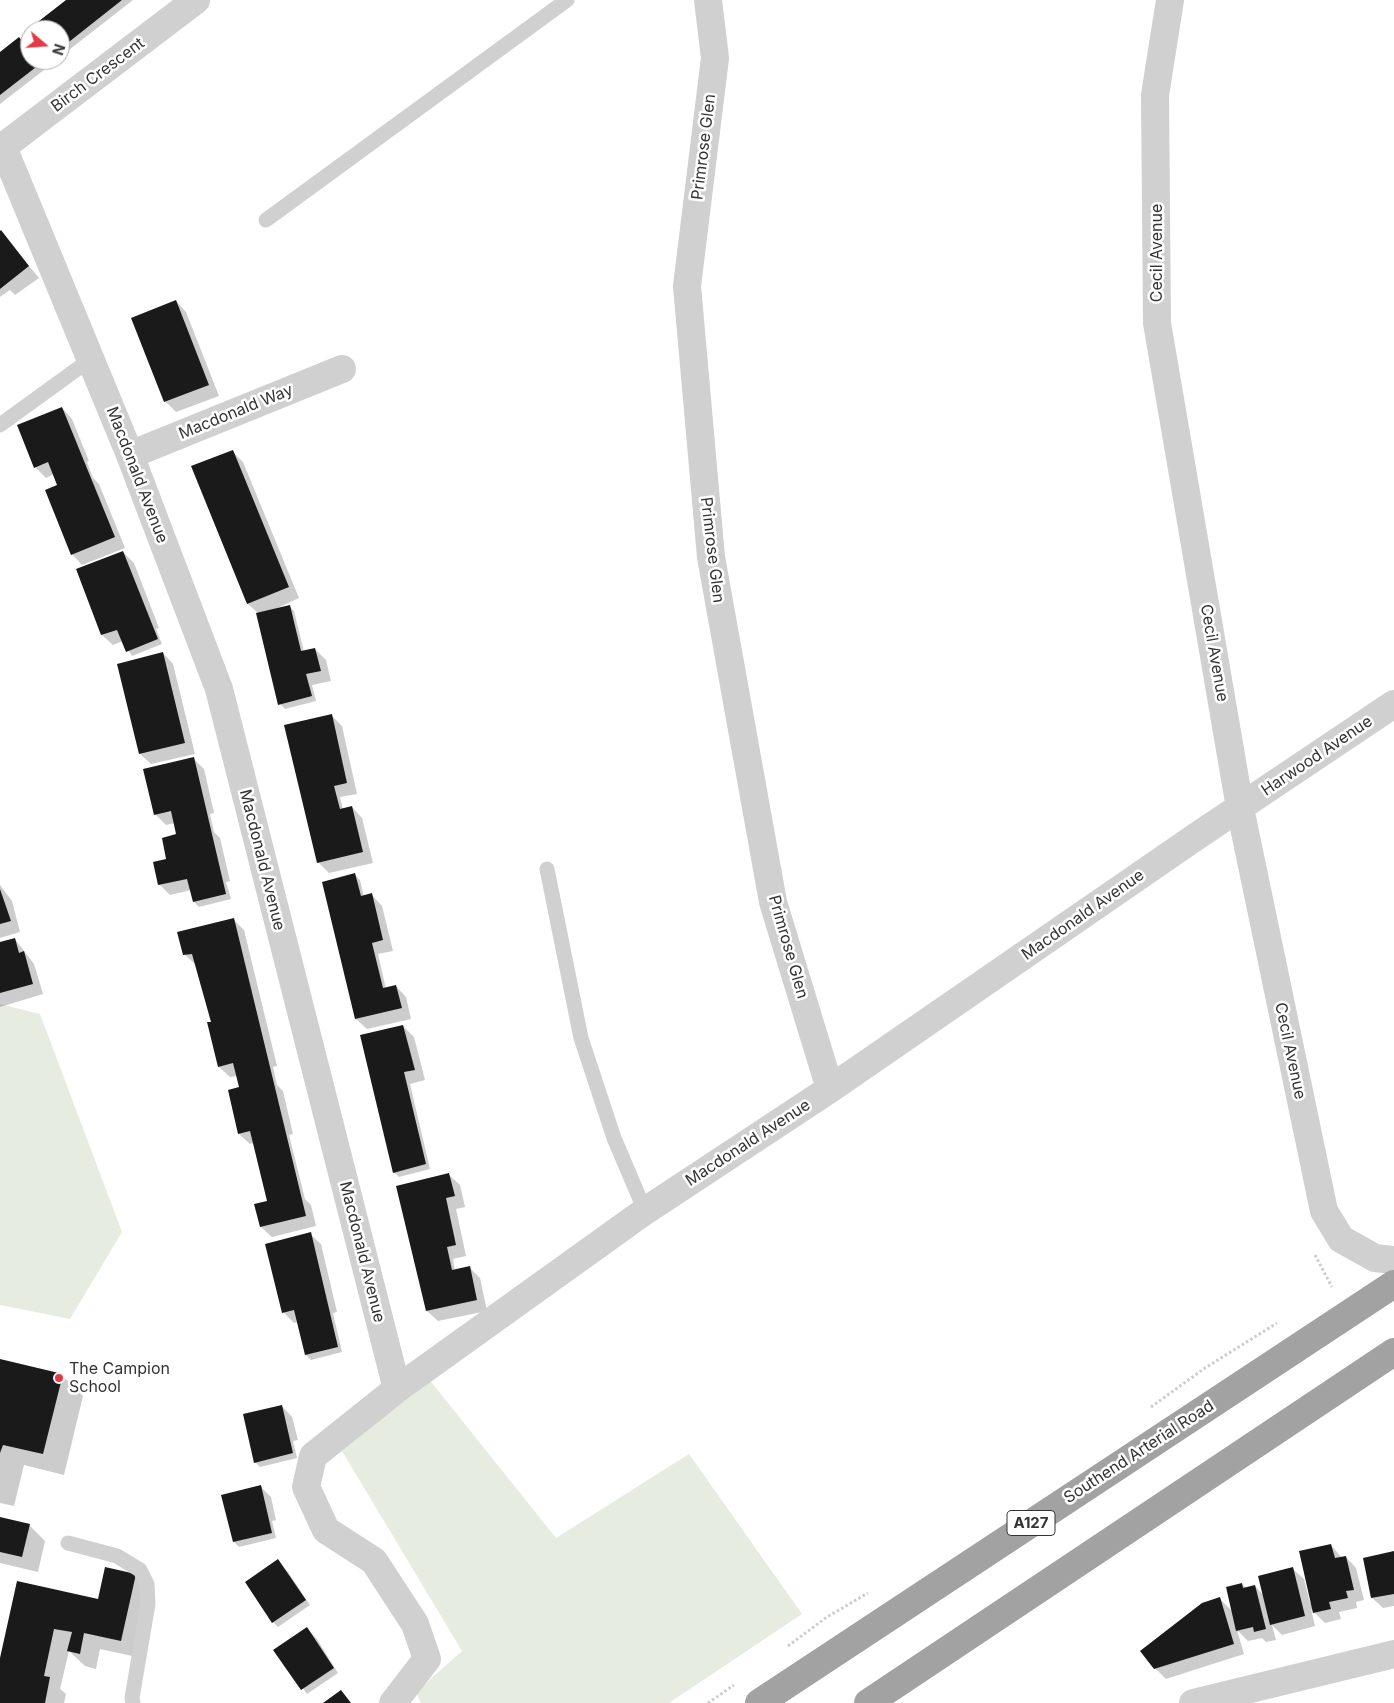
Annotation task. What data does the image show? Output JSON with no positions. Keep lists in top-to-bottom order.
{
  "streets": {
    "highway": ["Southend Arterial Road", "A127"],
    "street": [
      "Birch Crescent",
      "Primrose Glen",
      "Cecil Avenue",
      "Macdonald Way",
      "Macdonald Avenue",
      "Harwood Avenue"
    ]
  },
  "crossings": [
    ["Birch Crescent", "Macdonald Avenue"],
    ["Primrose Glen", "Macdonald Avenue"],
    ["Cecil Avenue", "Macdonald Avenue"],
    ["Cecil Avenue", "Harwood Avenue"],
    ["Macdonald Way", "Macdonald Avenue"],
    ["Macdonald Avenue", "Harwood Avenue"]
  ],
  "places": ["The Campion School"],
  "north": "right"
}
